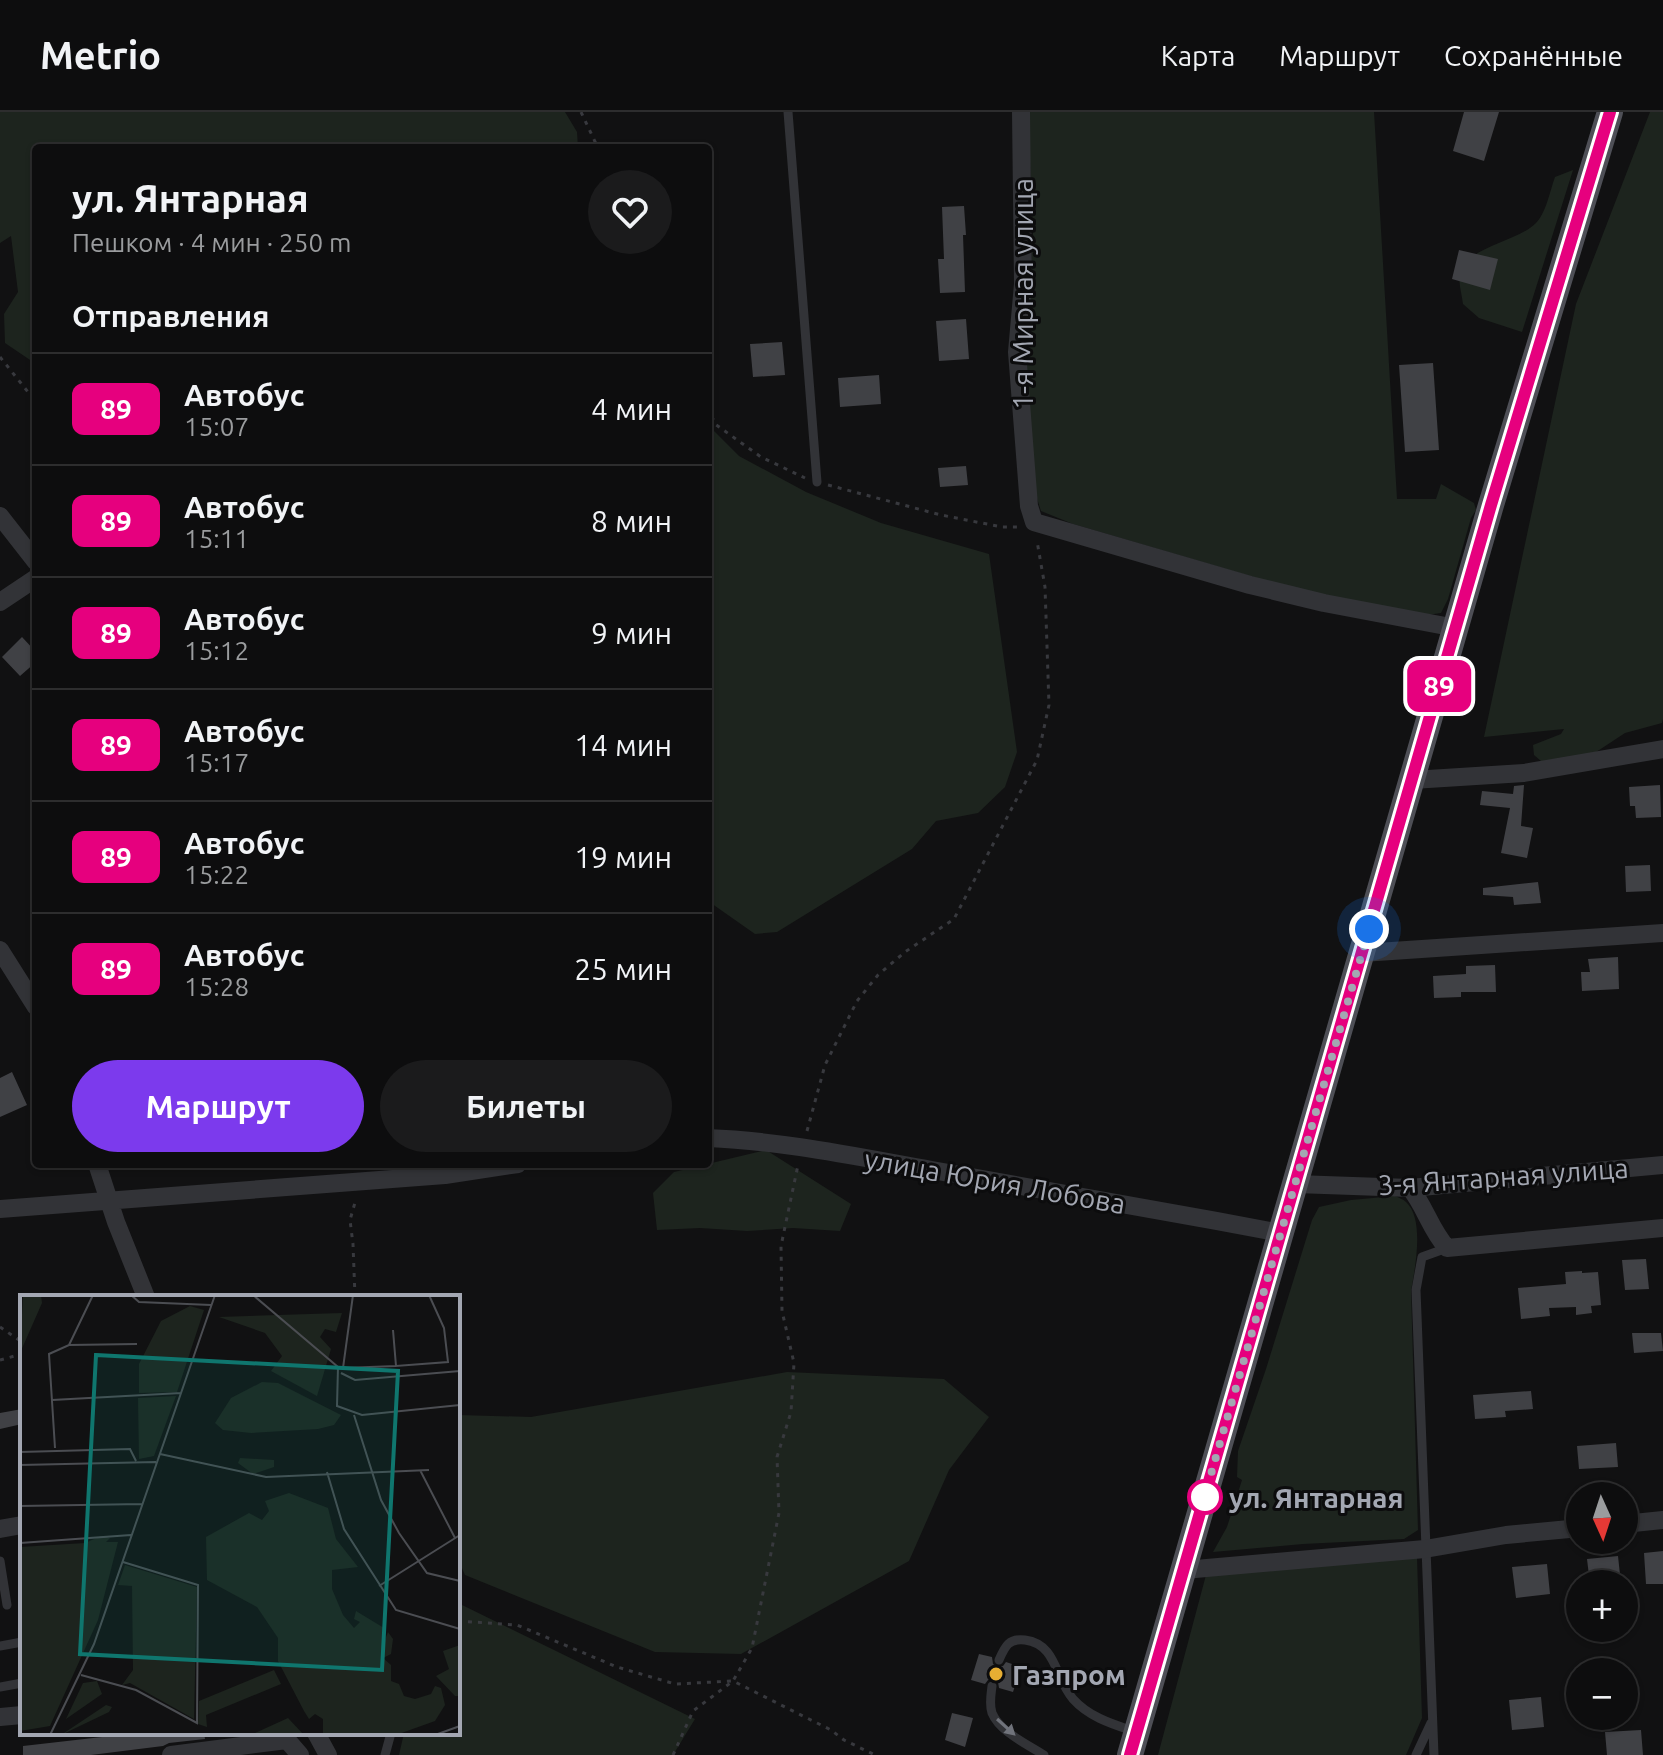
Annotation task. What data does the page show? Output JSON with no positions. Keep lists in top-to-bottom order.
{
  "streets": {
    "street": ["1-я Мирная улица", "3-я Янтарная улица", "улица Юрия Лобова"]
  },
  "places": ["ул. Янтарная", "Газпром"],
  "lines": ["bus line 89"],
  "north": "bottom",
  "page": {
    "header": "Metrio",
    "nav": ["Карта", "Маршрут", "Сохранённые"],
    "on_map": "89",
    "heading": [
      ["ул. Янтарная", "Пешком · 4 мин · 250 m"],
      "Отправления"
    ],
    "list": [
      {
        "mark": "89",
        "name": "Автобус",
        "note": "15:07",
        "value": "4 мин"
      },
      {
        "mark": "89",
        "name": "Автобус",
        "note": "15:11",
        "value": "8 мин"
      },
      {
        "mark": "89",
        "name": "Автобус",
        "note": "15:12",
        "value": "9 мин"
      },
      {
        "mark": "89",
        "name": "Автобус",
        "note": "15:17",
        "value": "14 мин"
      },
      {
        "mark": "89",
        "name": "Автобус",
        "note": "15:22",
        "value": "19 мин"
      },
      {
        "mark": "89",
        "name": "Автобус",
        "note": "15:28",
        "value": "25 мин"
      }
    ],
    "buttons": ["Маршрут", "Билеты"],
    "map_buttons": ["+", "−"]
  }
}
